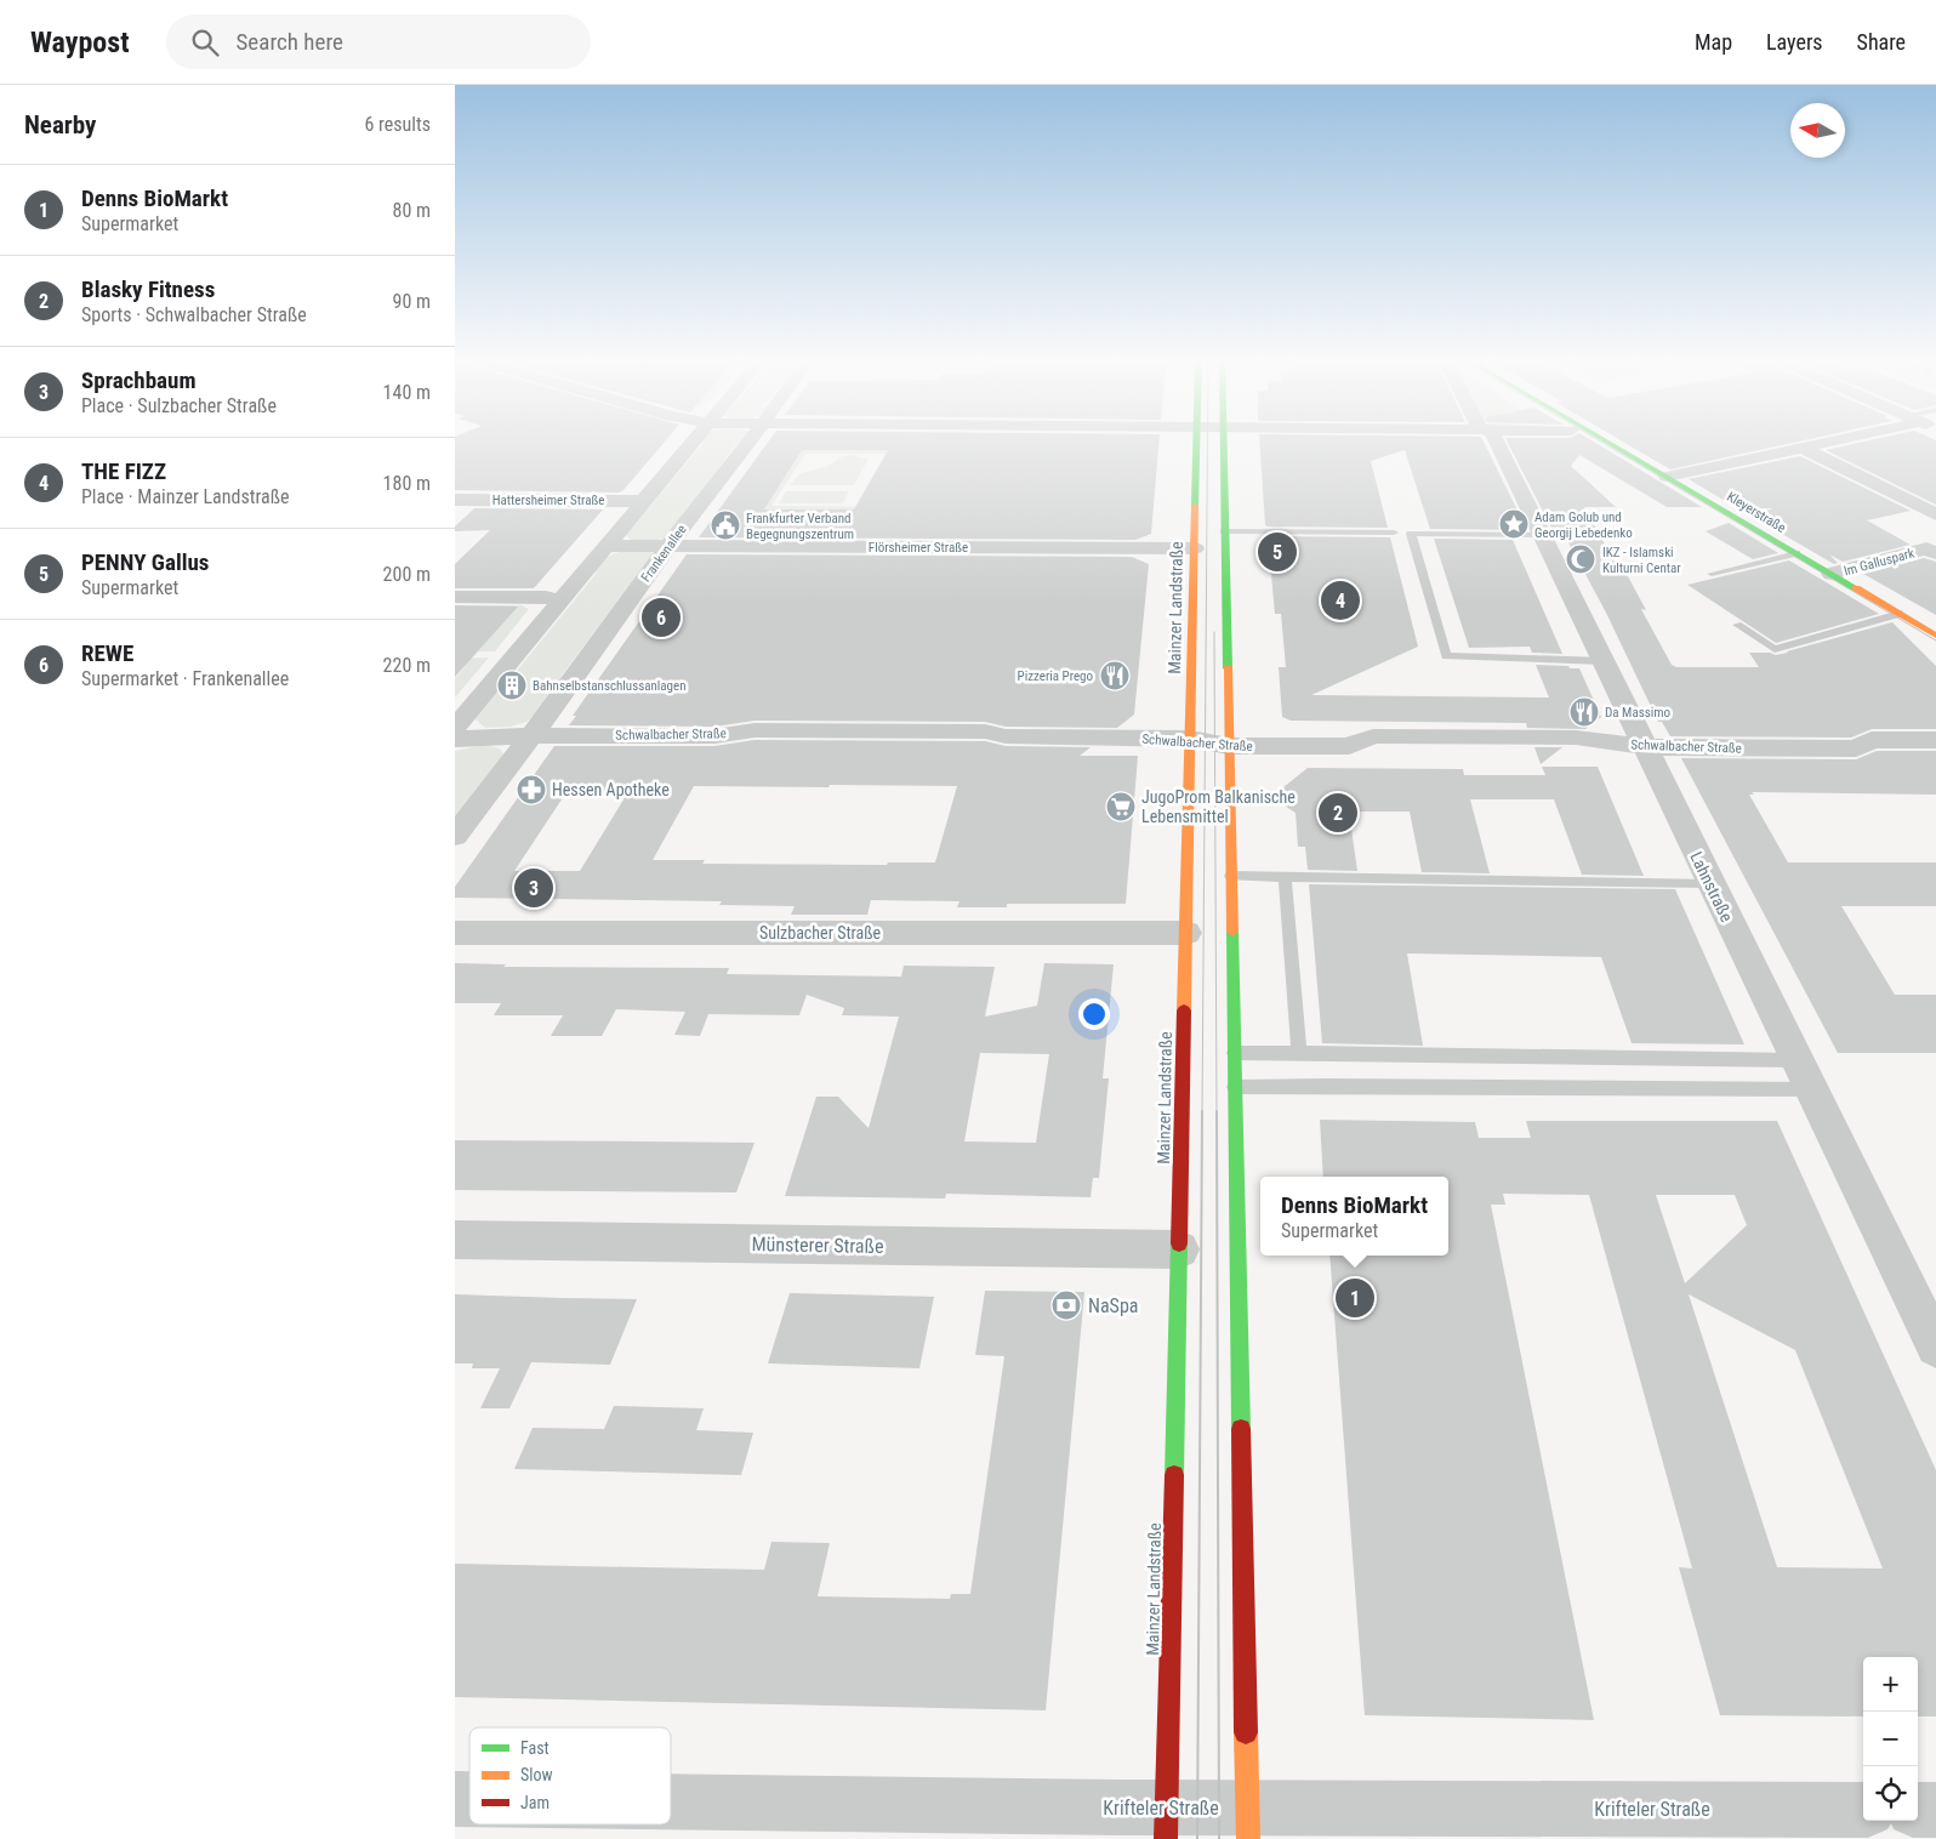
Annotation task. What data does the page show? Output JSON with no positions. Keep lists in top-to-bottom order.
{
  "streets": {
    "main road": ["Kleyerstraße", "Mainzer Landstraße"],
    "street": [
      "Hattersheimer Straße",
      "Flörsheimer Straße",
      "Frankenallee",
      "Im Galluspark",
      "Schwalbacher Straße",
      "Lahnstraße",
      "Sulzbacher Straße",
      "Münsterer Straße",
      "Krifteler Straße"
    ]
  },
  "crossings": [
    ["Kleyerstraße", "Im Galluspark"],
    ["Flörsheimer Straße", "Frankenallee"],
    ["Flörsheimer Straße", "Mainzer Landstraße"],
    ["Frankenallee", "Schwalbacher Straße"],
    ["Mainzer Landstraße", "Schwalbacher Straße"],
    ["Mainzer Landstraße", "Sulzbacher Straße"],
    ["Mainzer Landstraße", "Münsterer Straße"],
    ["Mainzer Landstraße", "Krifteler Straße"],
    ["Schwalbacher Straße", "Lahnstraße"]
  ],
  "places": {
    "place": ["Adam Golub und Georgij Lebedenko"],
    "public building": ["Frankfurter Verband Begegnungszentrum"],
    "mosque": ["IKZ - Islamski Kulturni Centar"],
    "restaurant": ["Pizzeria Prego", "Da Massimo"],
    "building": ["Bahnselbstanschlussanlagen"],
    "pharmacy": ["Hessen Apotheke"],
    "supermarket": ["JugoProm Balkanische Lebensmittel"],
    "bank": ["NaSpa"]
  },
  "legend": ["Fast", "Slow", "Jam"],
  "north": "left",
  "page": {
    "header": "Waypost",
    "search": "Search here",
    "nav": ["Map", "Layers", "Share"],
    "heading": ["Nearby", "6 results"],
    "list": [
      {
        "mark": "1",
        "name": "Denns BioMarkt",
        "note": "Supermarket",
        "value": "80 m"
      },
      {
        "mark": "2",
        "name": "Blasky Fitness",
        "note": "Sports · Schwalbacher Straße",
        "value": "90 m"
      },
      {
        "mark": "3",
        "name": "Sprachbaum",
        "note": "Place · Sulzbacher Straße",
        "value": "140 m"
      },
      {
        "mark": "4",
        "name": "THE FIZZ",
        "note": "Place · Mainzer Landstraße",
        "value": "180 m"
      },
      {
        "mark": "5",
        "name": "PENNY Gallus",
        "note": "Supermarket",
        "value": "200 m"
      },
      {
        "mark": "6",
        "name": "REWE",
        "note": "Supermarket · Frankenallee",
        "value": "220 m"
      }
    ],
    "pins": [
      "5",
      "4",
      "6",
      "2",
      "3",
      "1"
    ],
    "popup": ["Denns BioMarkt", "Supermarket"],
    "map_buttons": ["+", "−"]
  }
}
